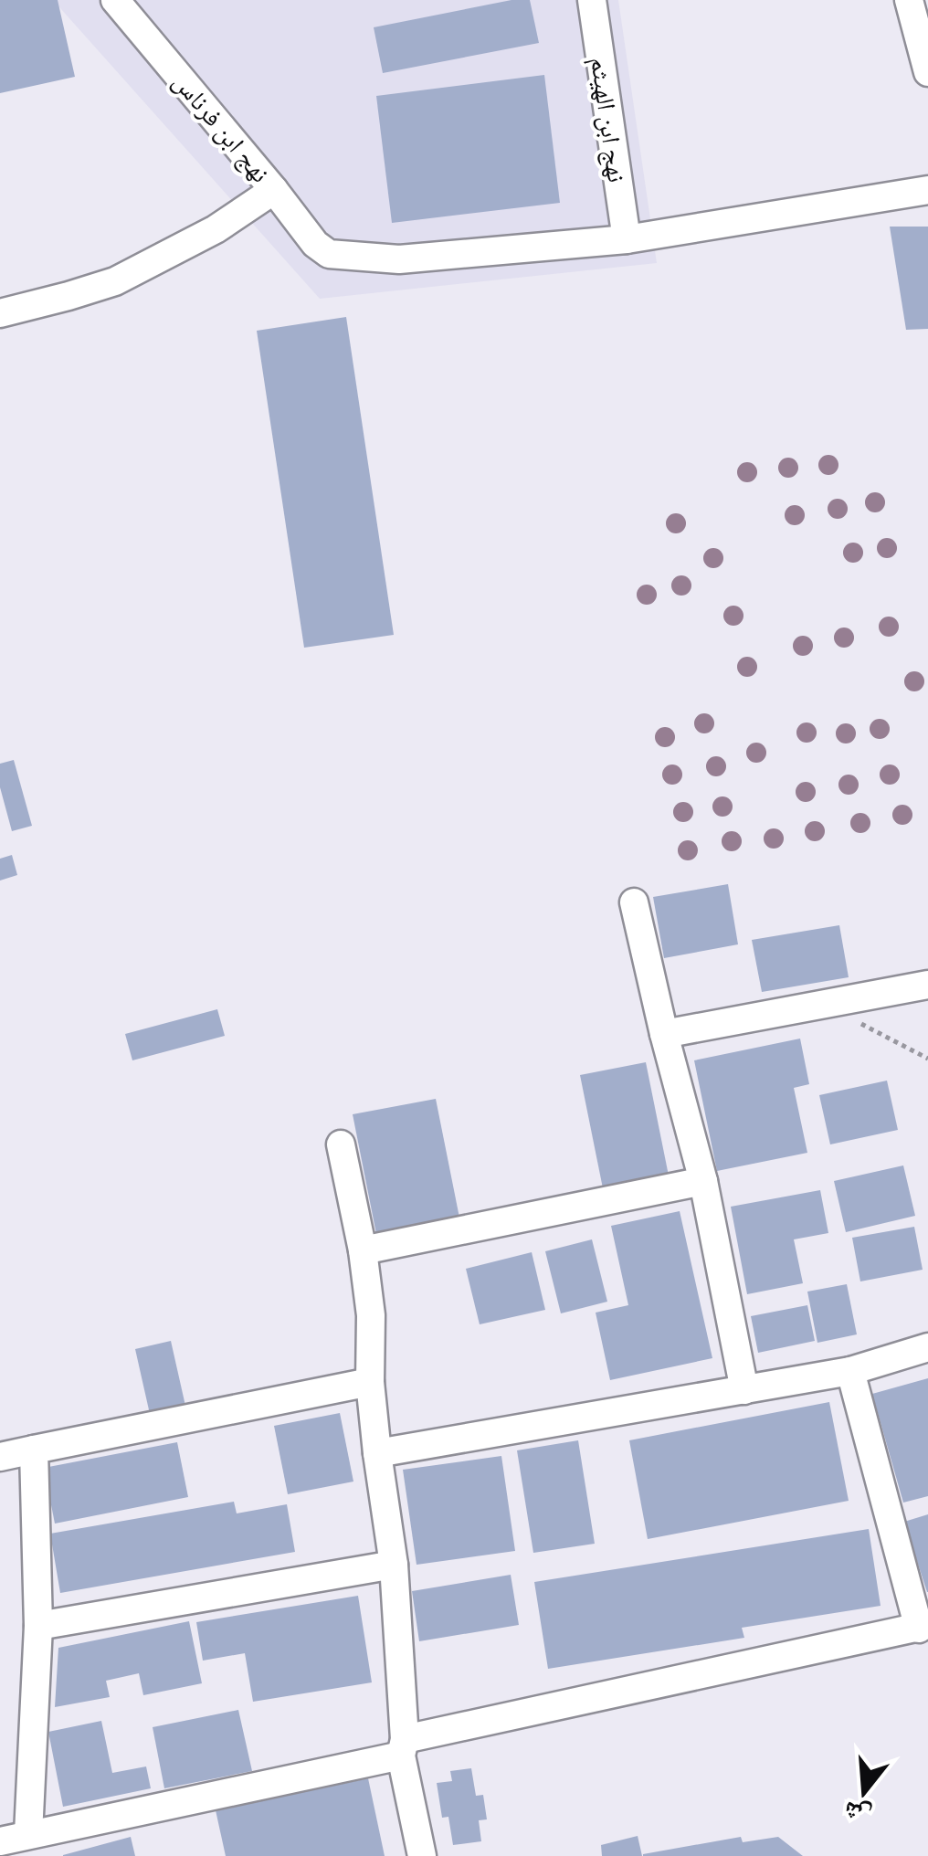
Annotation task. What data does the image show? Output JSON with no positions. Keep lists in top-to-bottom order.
{
  "streets": {
    "street": ["نهج ابن الهيثم", "نهج ابن فرناس"]
  },
  "crossings": [
    ["نهج ابن الهيثم", "نهج ابن فرناس"]
  ],
  "north": "bottom"
}
